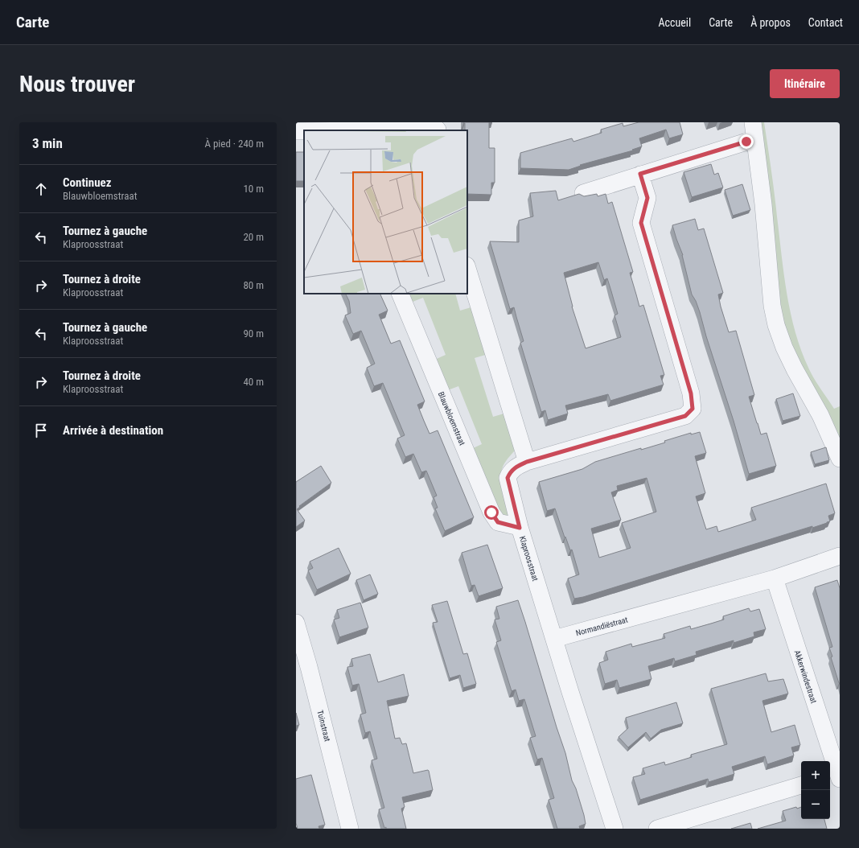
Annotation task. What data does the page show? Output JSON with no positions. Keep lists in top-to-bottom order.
{
  "streets": {
    "street": [
      "Blauwbloemstraat",
      "Klaproosstraat",
      "Normandiëstraat",
      "Akkerwindestraat",
      "Tuinstraat"
    ]
  },
  "crossings": [
    ["Blauwbloemstraat", "Klaproosstraat"],
    ["Klaproosstraat", "Normandiëstraat"],
    ["Normandiëstraat", "Akkerwindestraat"]
  ],
  "page": {
    "header": "Carte",
    "nav": [
      "Accueil",
      "Carte",
      "À propos",
      "Contact"
    ],
    "buttons": "Itinéraire",
    "title": "Nous trouver",
    "heading": ["3 min", "À pied · 240 m"],
    "list": [
      ["Continuez", "Blauwbloemstraat", "10 m"],
      ["Tournez à gauche", "Klaproosstraat", "20 m"],
      ["Tournez à droite", "Klaproosstraat", "80 m"],
      ["Tournez à gauche", "Klaproosstraat", "90 m"],
      ["Tournez à droite", "Klaproosstraat", "40 m"],
      "Arrivée à destination"
    ],
    "map_buttons": ["+", "−"]
  }
}
